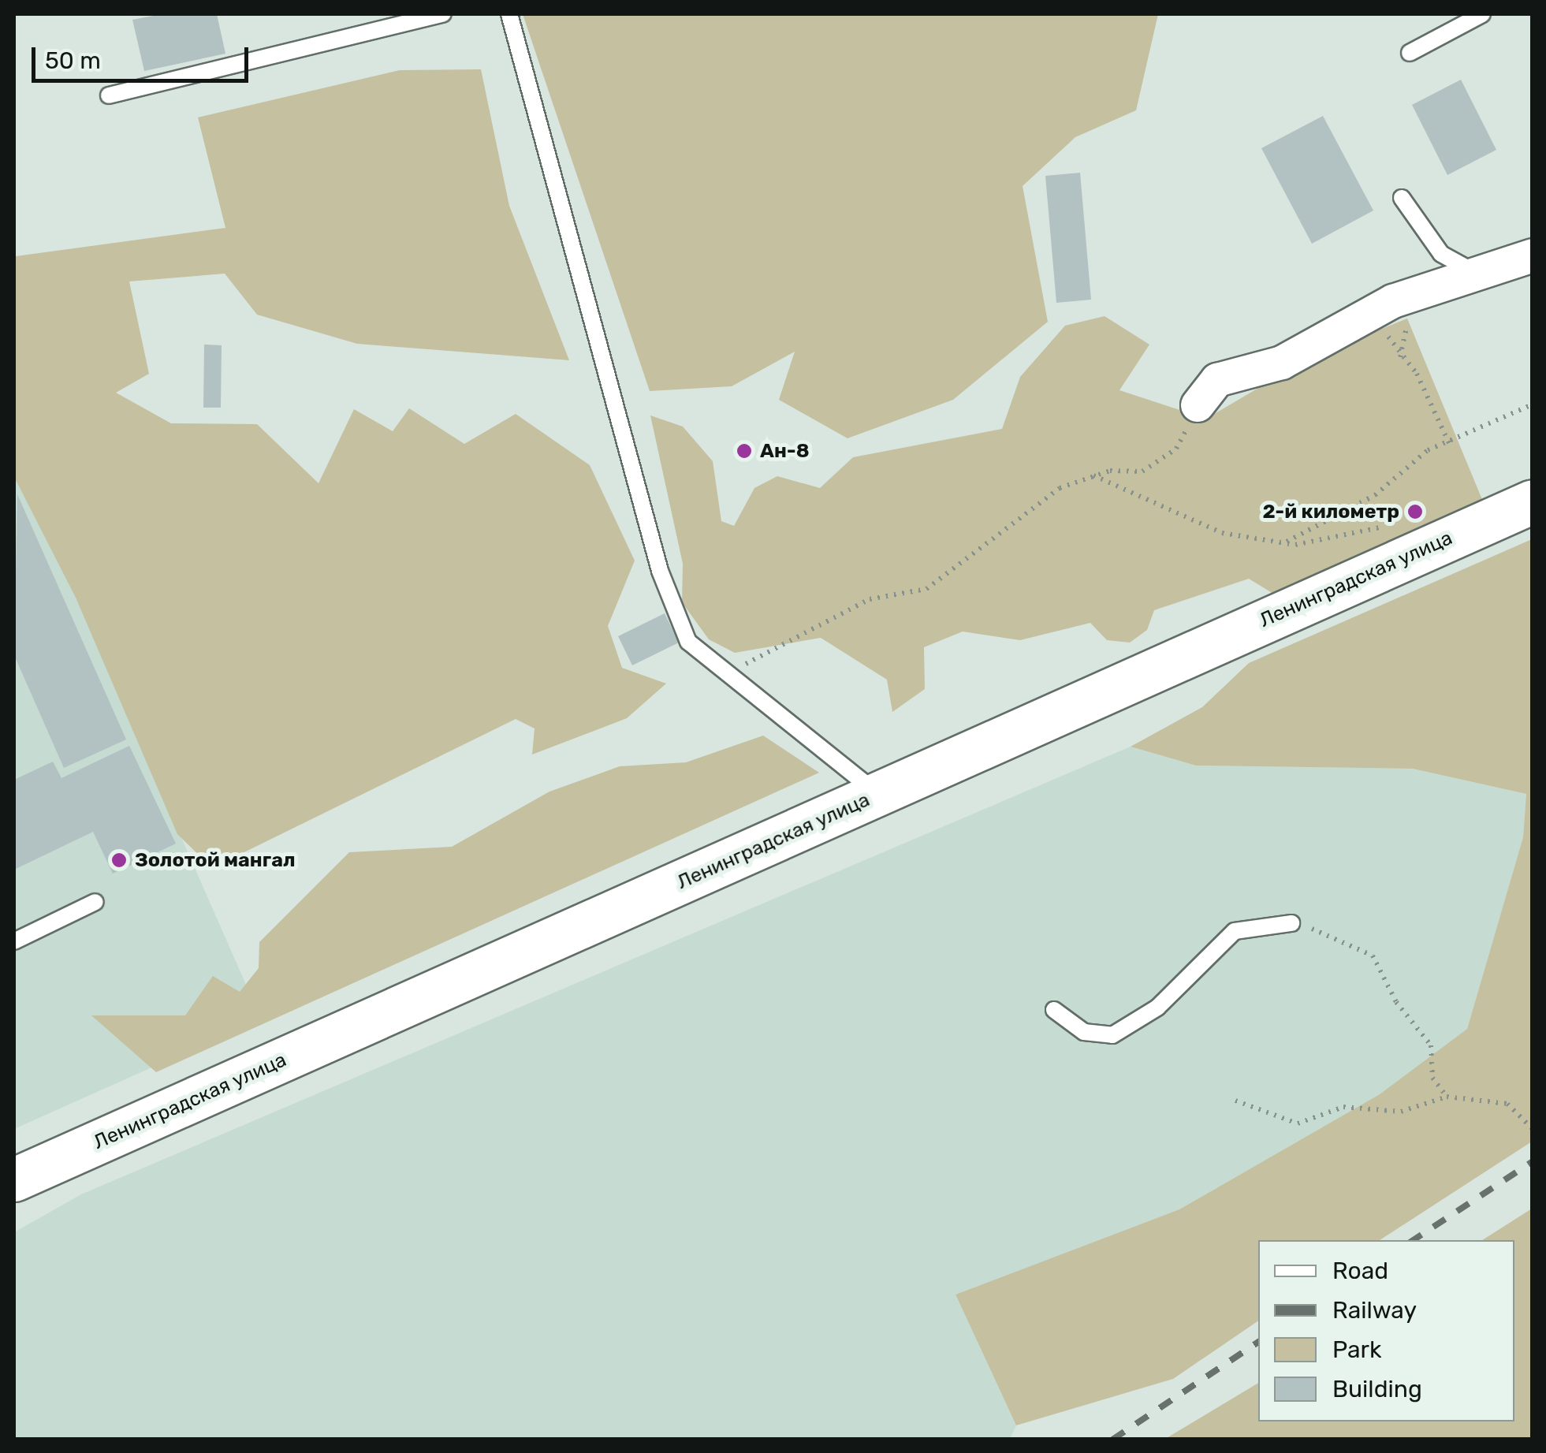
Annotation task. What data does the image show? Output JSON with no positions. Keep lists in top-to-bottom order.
{
  "streets": {
    "main road": ["Ленинградская улица"]
  },
  "places": ["Ан-8", "2-й километр", "Золотой мангал"],
  "legend": [
    "Road",
    "Railway",
    "Park",
    "Building"
  ],
  "scale_bar": "50 m"
}
